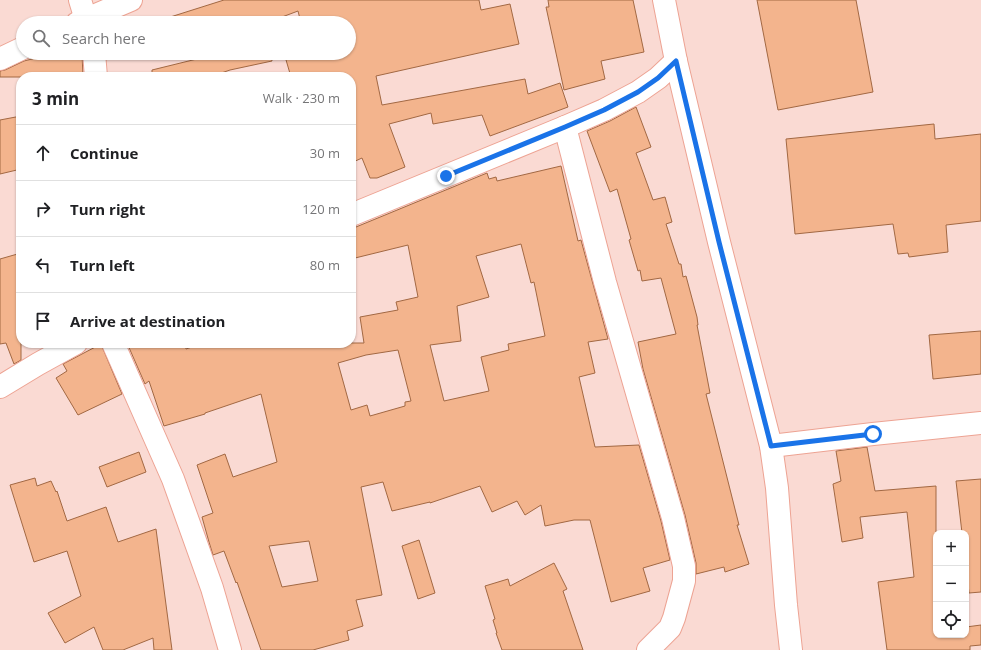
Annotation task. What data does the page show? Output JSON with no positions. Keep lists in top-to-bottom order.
{
  "page": {
    "search": "Search here",
    "heading": ["3 min", "Walk · 230 m"],
    "list": [
      ["Continue", "30 m"],
      ["Turn right", "120 m"],
      ["Turn left", "80 m"],
      "Arrive at destination"
    ],
    "map_buttons": ["+", "−"]
  }
}
